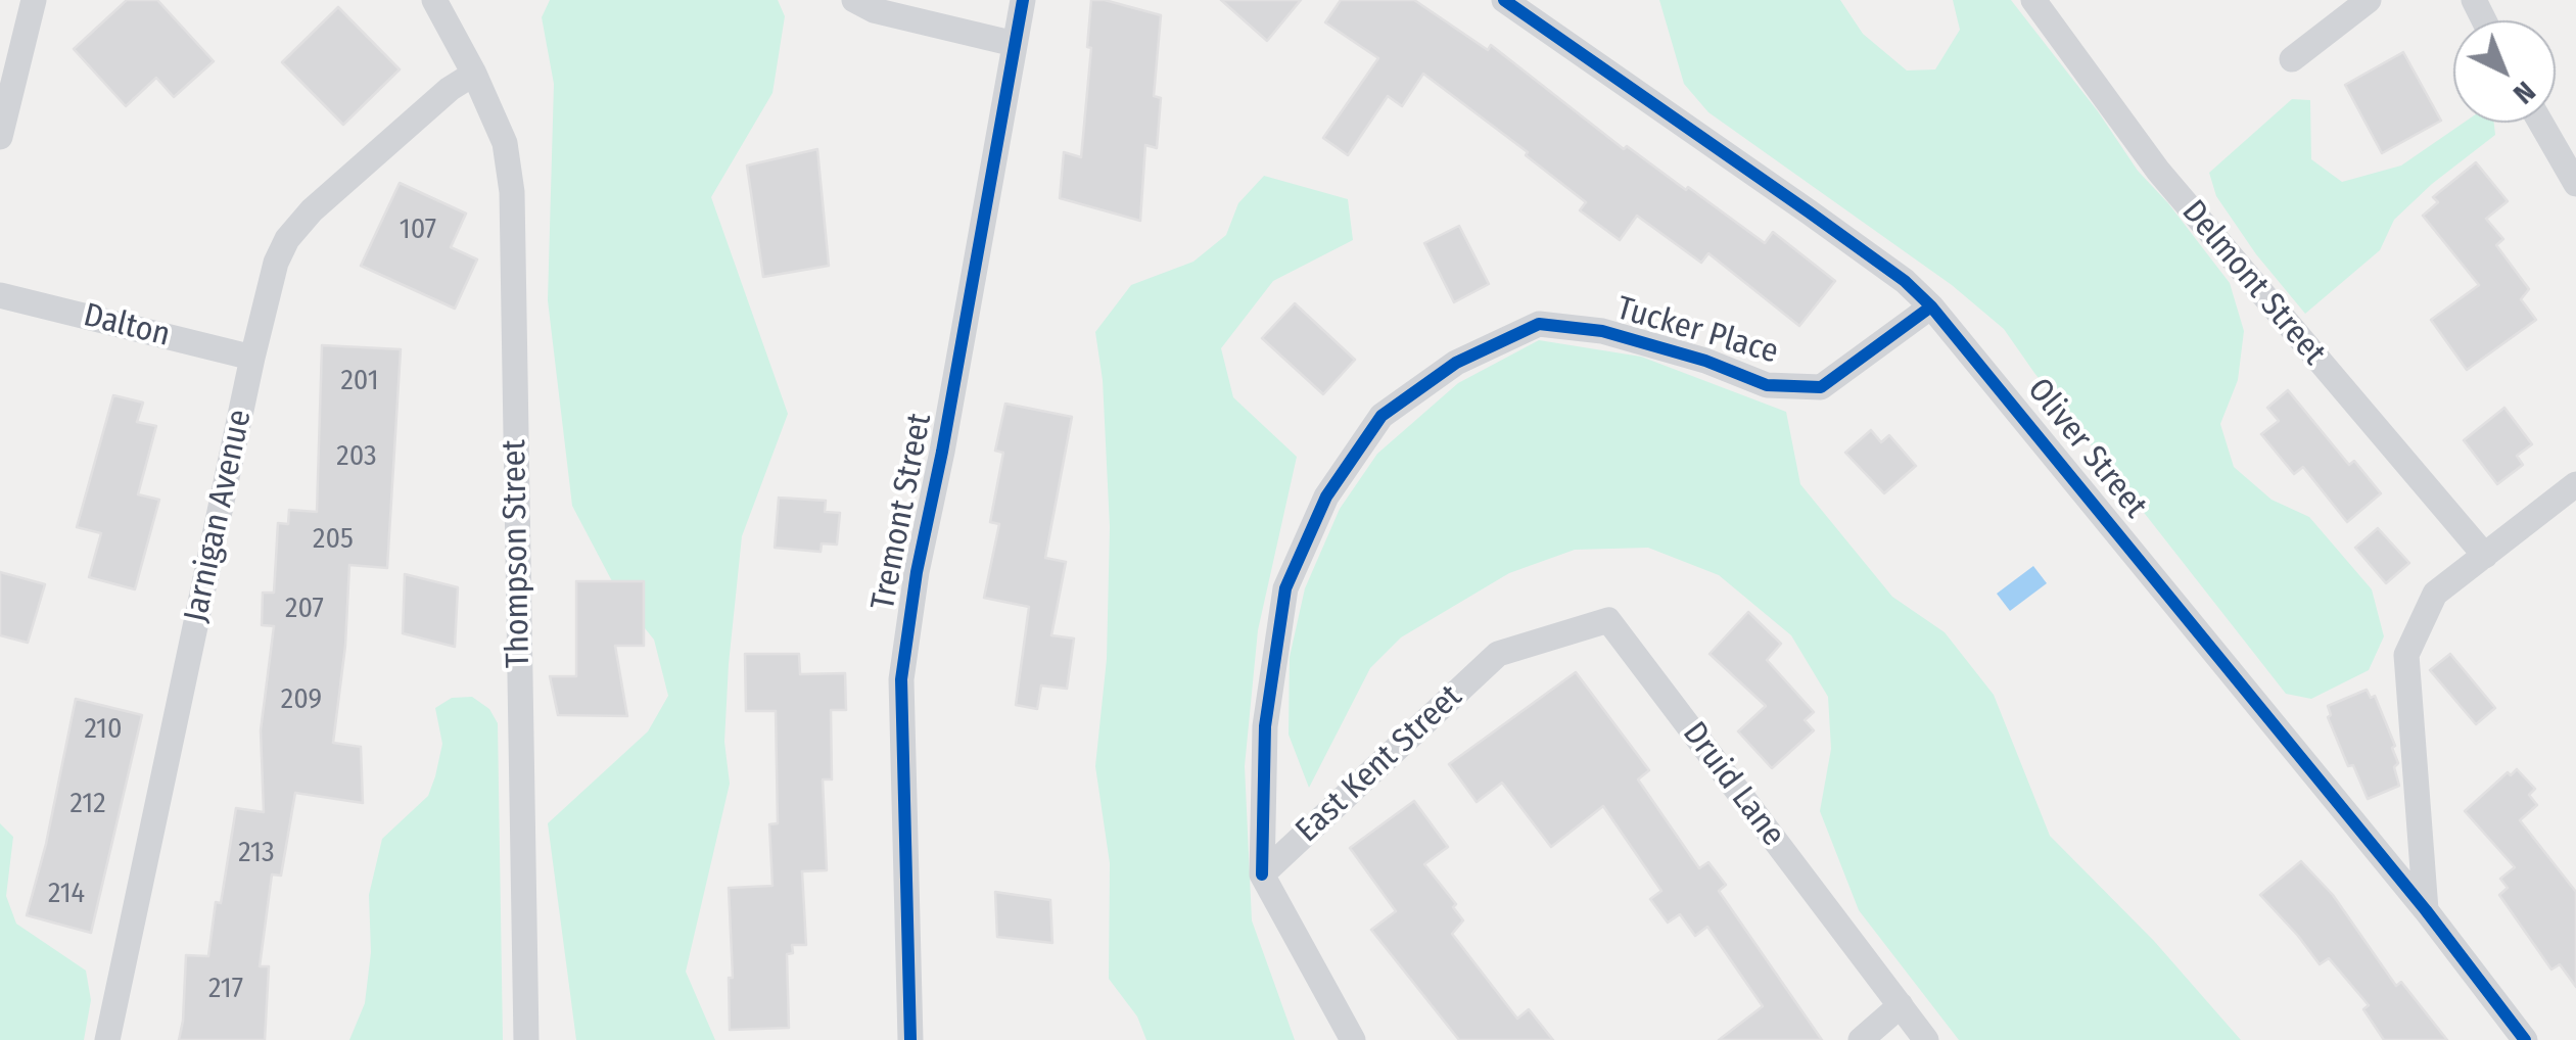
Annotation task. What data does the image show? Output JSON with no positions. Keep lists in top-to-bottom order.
{
  "streets": {
    "street": [
      "Delmont Street",
      "Dalton",
      "Tucker Place",
      "Oliver Street",
      "Tremont Street",
      "Jarnigan Avenue",
      "Thompson Street",
      "East Kent Street",
      "Druid Lane"
    ]
  },
  "crossings": [
    ["Dalton", "Jarnigan Avenue"],
    ["Tucker Place", "Oliver Street"],
    ["Tucker Place", "East Kent Street"],
    ["Jarnigan Avenue", "Thompson Street"],
    ["East Kent Street", "Druid Lane"]
  ],
  "house_numbers": [
    "107",
    "201",
    "203",
    "205",
    "207",
    "209",
    "210",
    "212",
    "213",
    "214",
    "217"
  ],
  "north": "bottom right"
}
